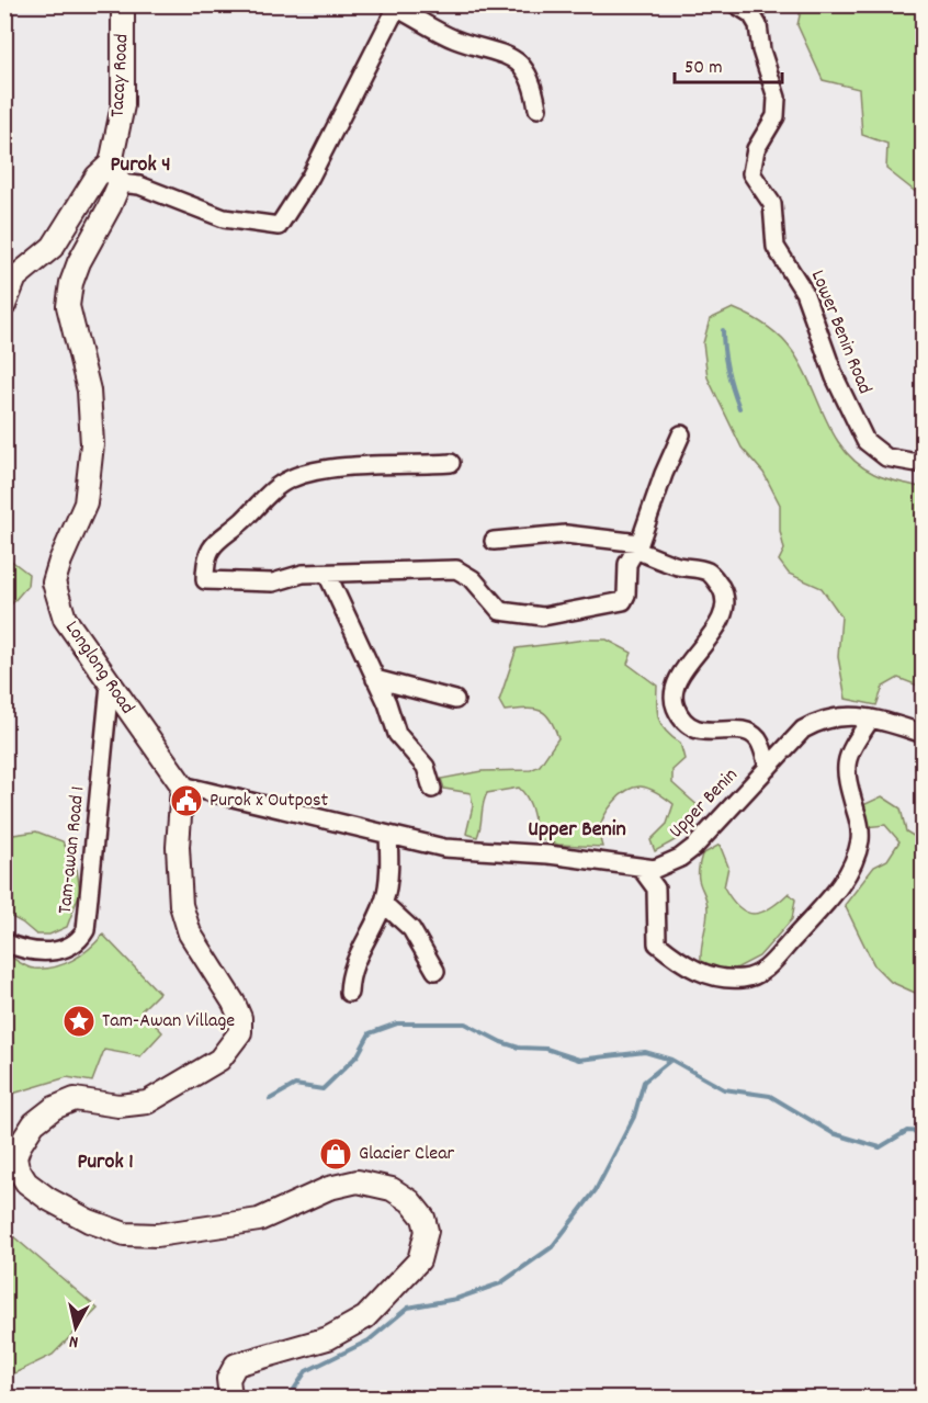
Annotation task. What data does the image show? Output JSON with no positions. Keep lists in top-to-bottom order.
{
  "streets": {
    "main road": ["Tacay Road", "Longlong Road"],
    "street": ["Lower Benin Road", "Upper Benin", "Tam-awan Road 1"]
  },
  "crossings": [
    ["Tacay Road", "Longlong Road"],
    ["Longlong Road", "Upper Benin"],
    ["Longlong Road", "Tam-awan Road 1"]
  ],
  "districts": ["Purok 4", "Upper Benin", "Purok 1"],
  "places": {
    "public building": ["Purok x Outpost"],
    "place": ["Tam-Awan Village"],
    "shop": ["Glacier Clear"]
  },
  "scale_bar": "50 m",
  "north": "bottom"
}
